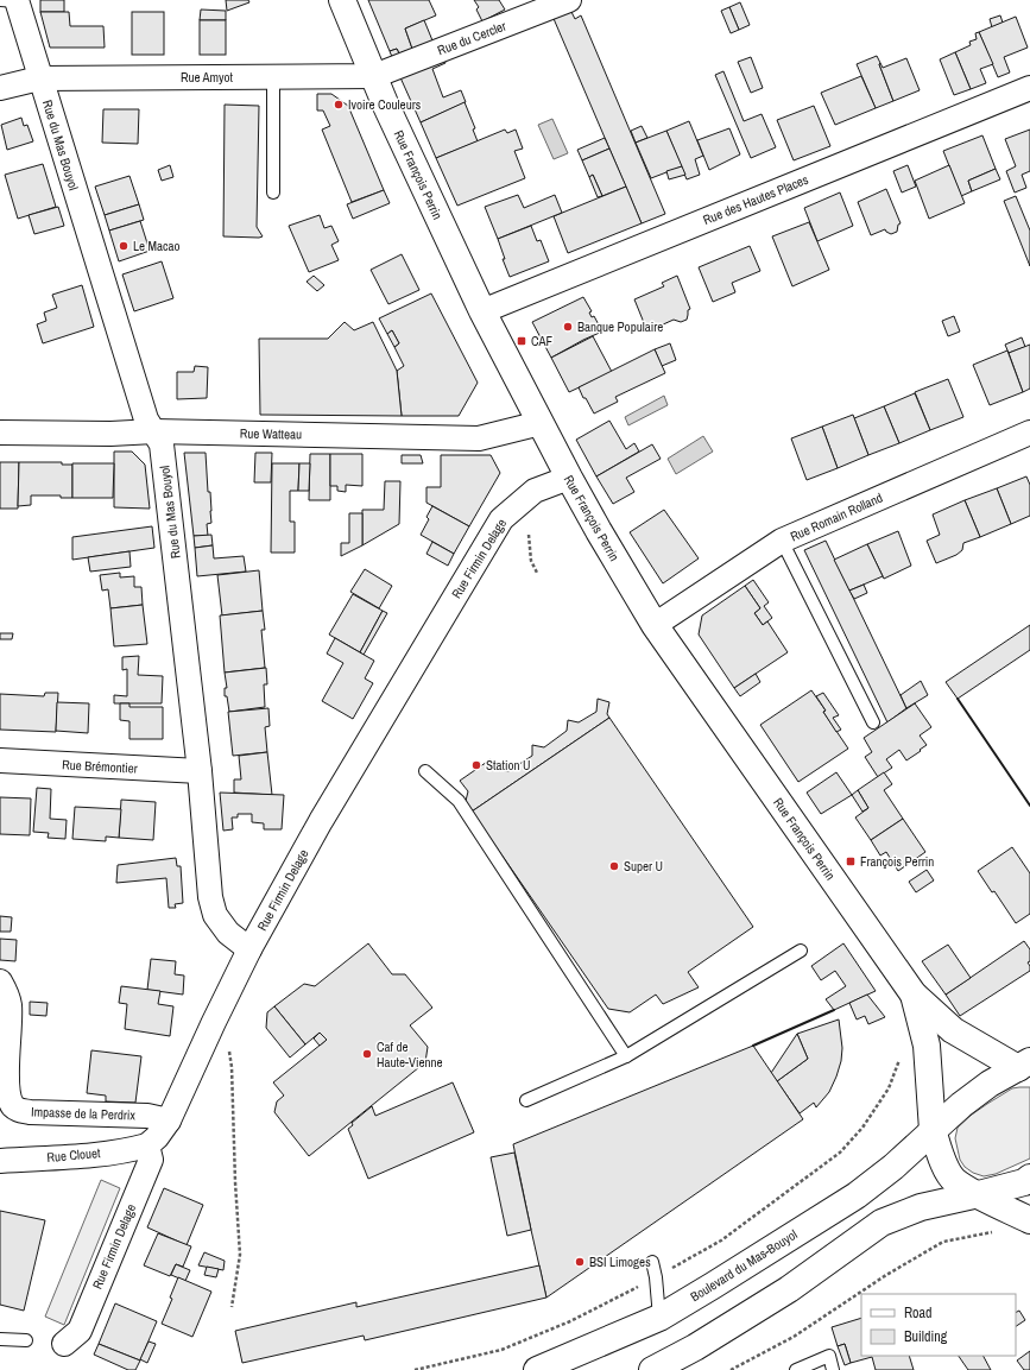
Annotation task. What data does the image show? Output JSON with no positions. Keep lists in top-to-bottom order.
{
  "streets": {
    "main road": ["Rue François Perrin", "Boulevard du Mas-Bouyol"],
    "street": [
      "Rue du Cercler",
      "Rue Amyot",
      "Rue du Mas Bouyol",
      "Rue des Hautes Places",
      "Rue Watteau",
      "Rue Romain Rolland",
      "Rue Firmin Delage",
      "Rue Brémontier",
      "Impasse de la Perdrix",
      "Rue Clouet"
    ]
  },
  "crossings": [
    ["Rue du Cercler", "Rue Amyot"],
    ["Rue du Cercler", "Rue François Perrin"],
    ["Rue Amyot", "Rue du Mas Bouyol"],
    ["Rue Amyot", "Rue François Perrin"],
    ["Rue du Mas Bouyol", "Rue Watteau"],
    ["Rue du Mas Bouyol", "Rue Firmin Delage"],
    ["Rue du Mas Bouyol", "Rue Brémontier"],
    ["Rue François Perrin", "Rue des Hautes Places"],
    ["Rue François Perrin", "Rue Watteau"],
    ["Rue François Perrin", "Rue Romain Rolland"],
    ["Rue François Perrin", "Rue Firmin Delage"],
    ["Rue François Perrin", "Boulevard du Mas-Bouyol"],
    ["Rue Firmin Delage", "Impasse de la Perdrix"],
    ["Rue Firmin Delage", "Rue Clouet"]
  ],
  "places": {
    "other": [
      "Ivoire Couleurs",
      "Le Macao",
      "Banque Populaire",
      "Station U",
      "Super U",
      "Caf de Haute-Vienne",
      "BSI Limoges"
    ],
    "transit": ["CAF", "François Perrin"]
  },
  "legend": ["Road", "Building"]
}
